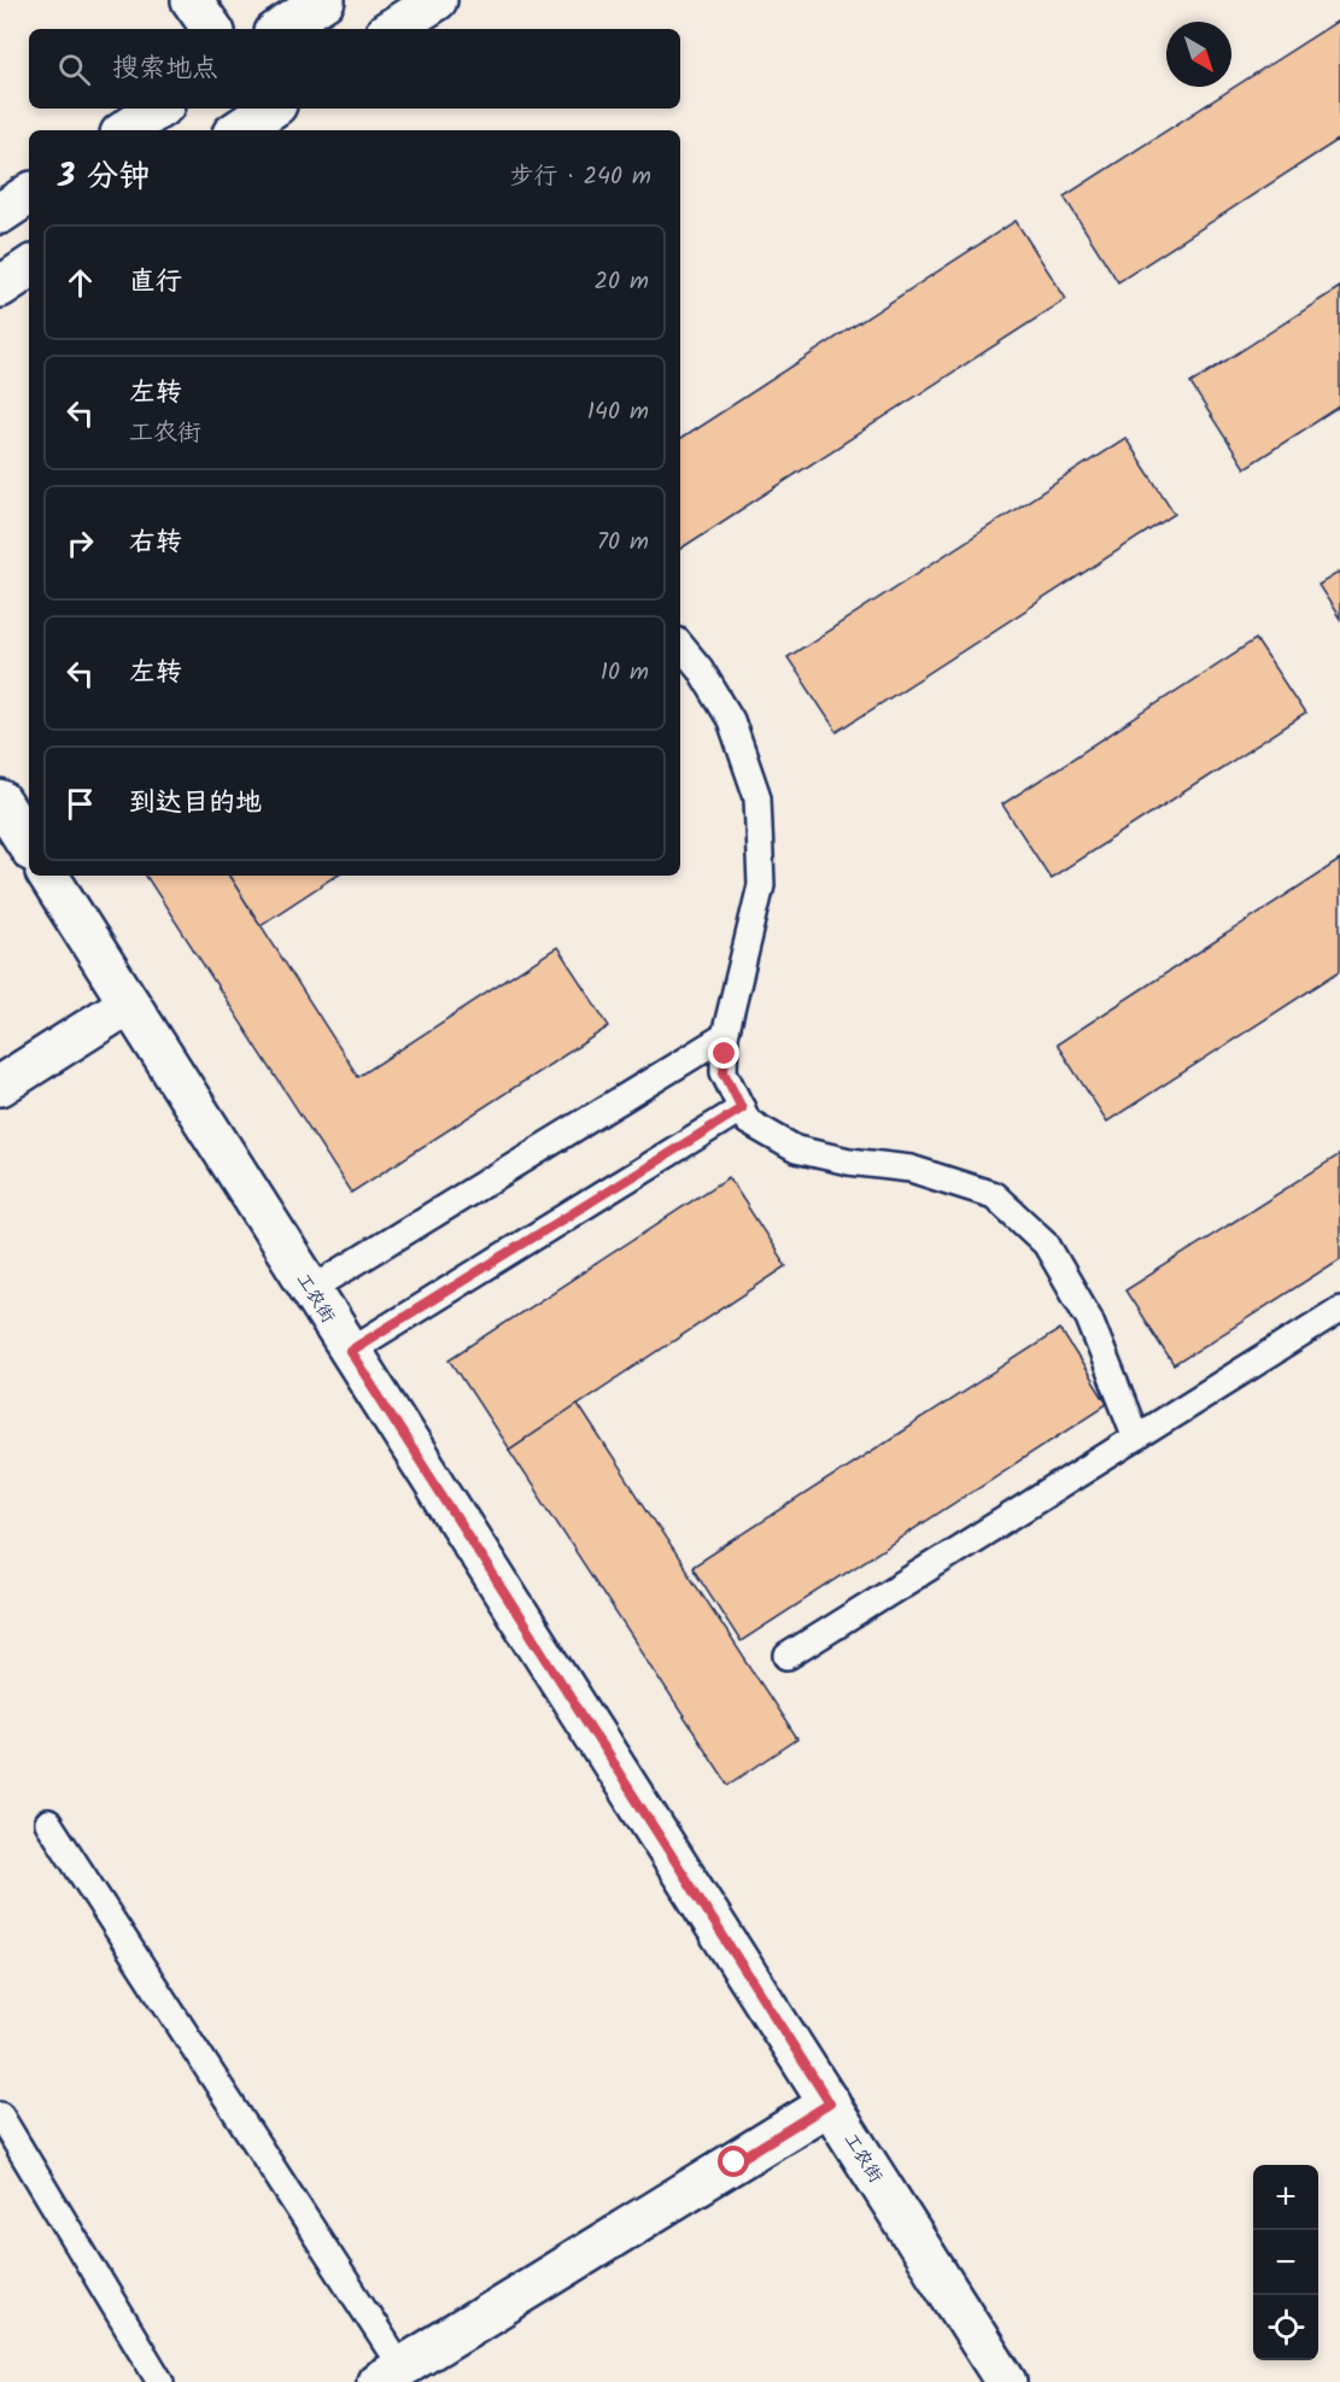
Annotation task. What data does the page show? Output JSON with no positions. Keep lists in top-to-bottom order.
{
  "streets": {
    "street": ["工农街"]
  },
  "north": "bottom right",
  "page": {
    "search": "搜索地点",
    "heading": ["3 分钟", "步行 · 240 m"],
    "list": [
      ["直行", "20 m"],
      ["左转", "工农街", "140 m"],
      ["右转", "70 m"],
      ["左转", "10 m"],
      "到达目的地"
    ],
    "map_buttons": ["+", "−"]
  }
}
